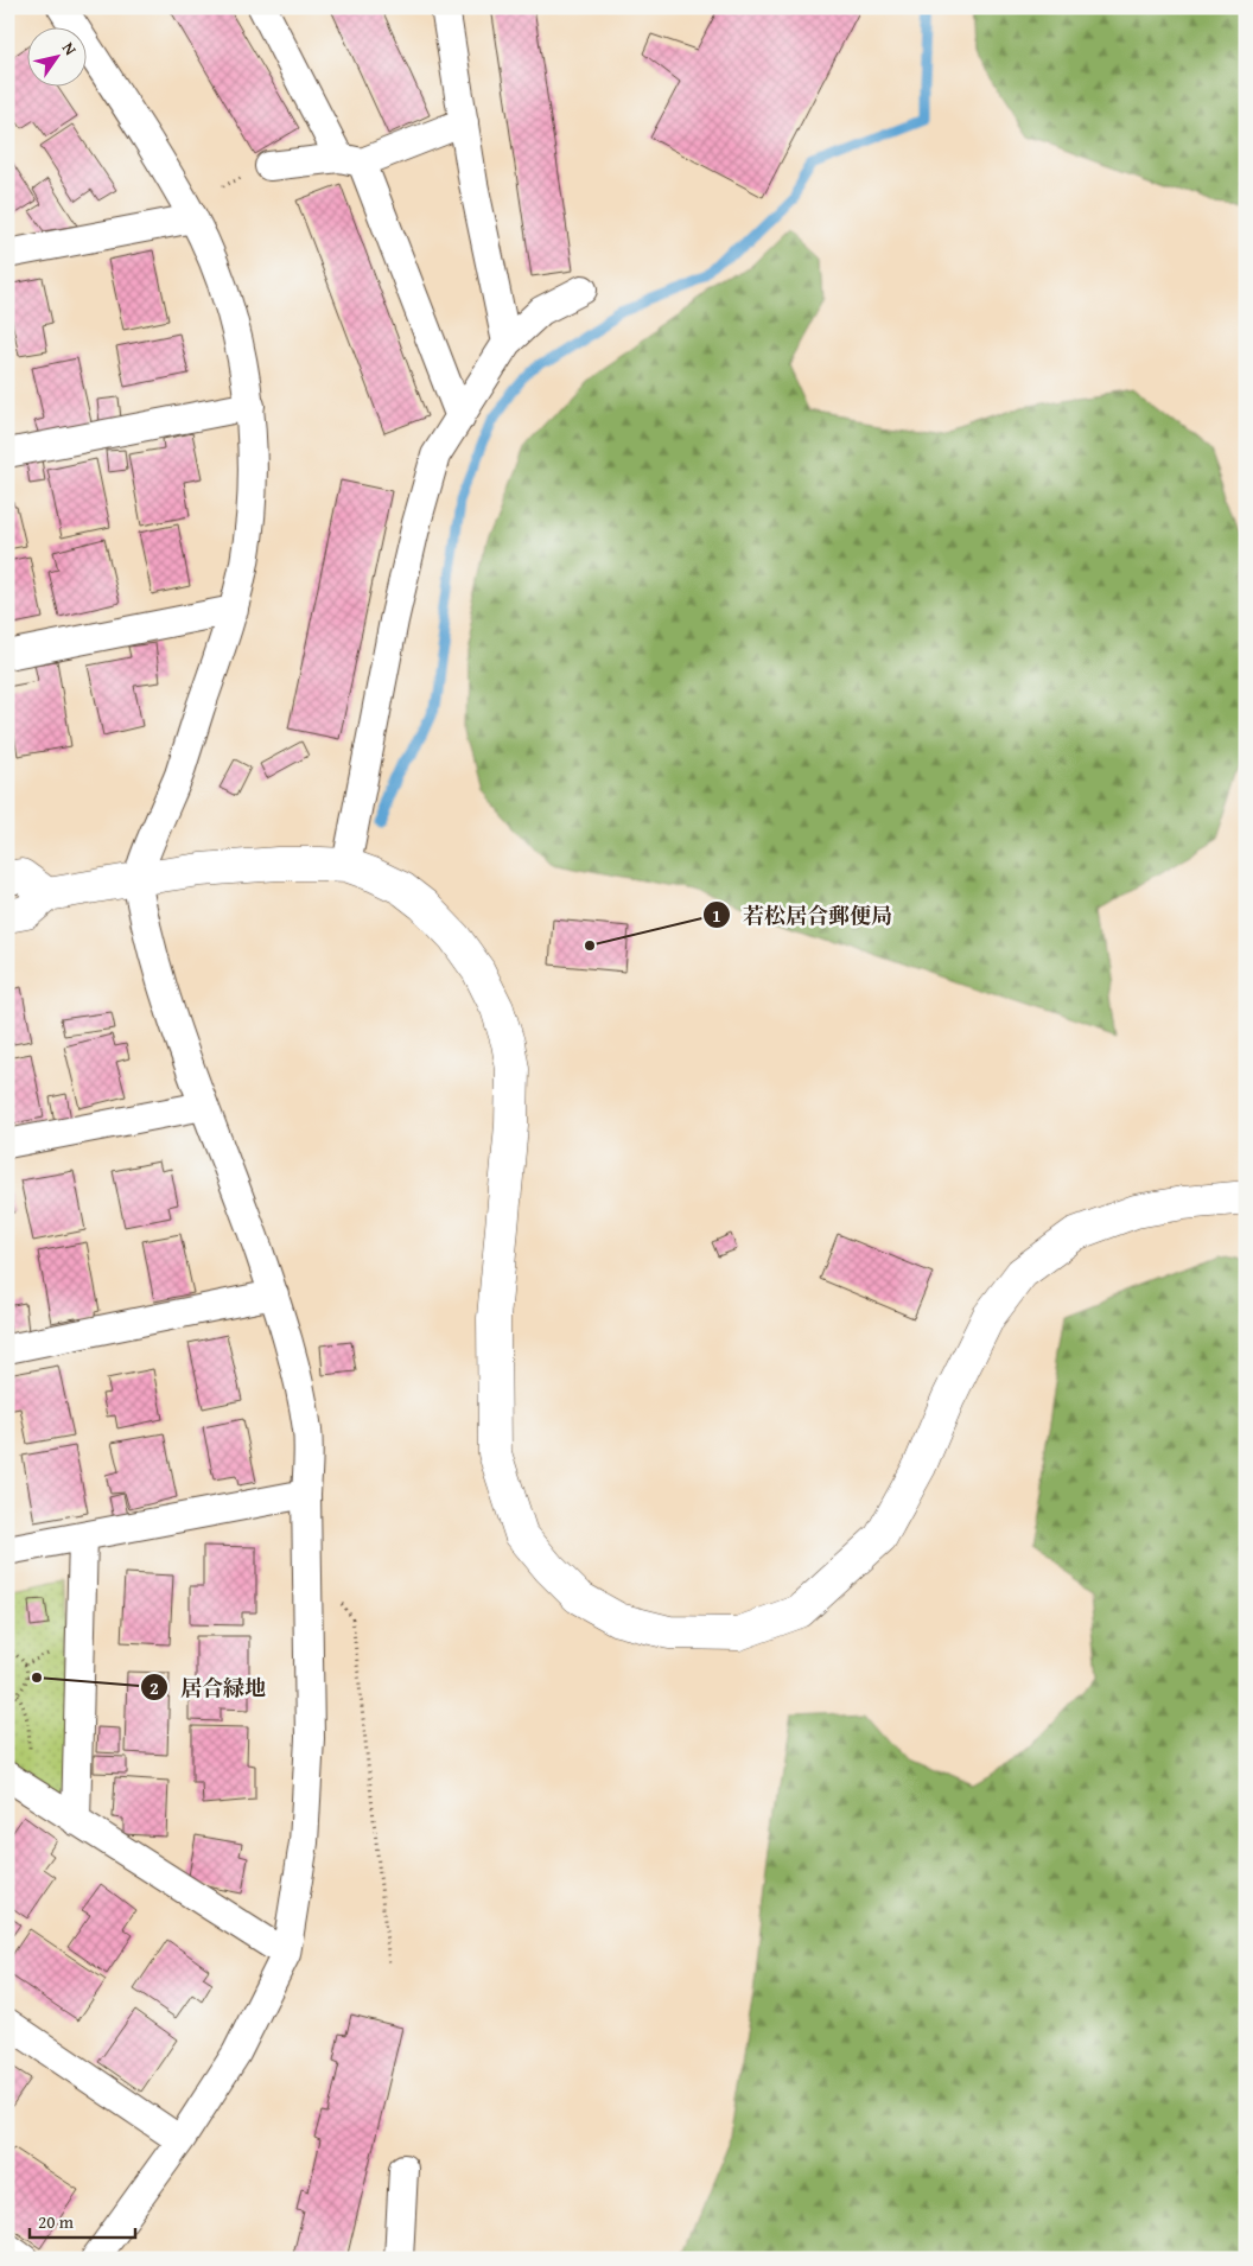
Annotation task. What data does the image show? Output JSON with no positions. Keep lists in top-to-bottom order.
{
  "places": ["若松居合郵便局", "居合緑地"],
  "scale_bar": "20 m",
  "north": "top right"
}
